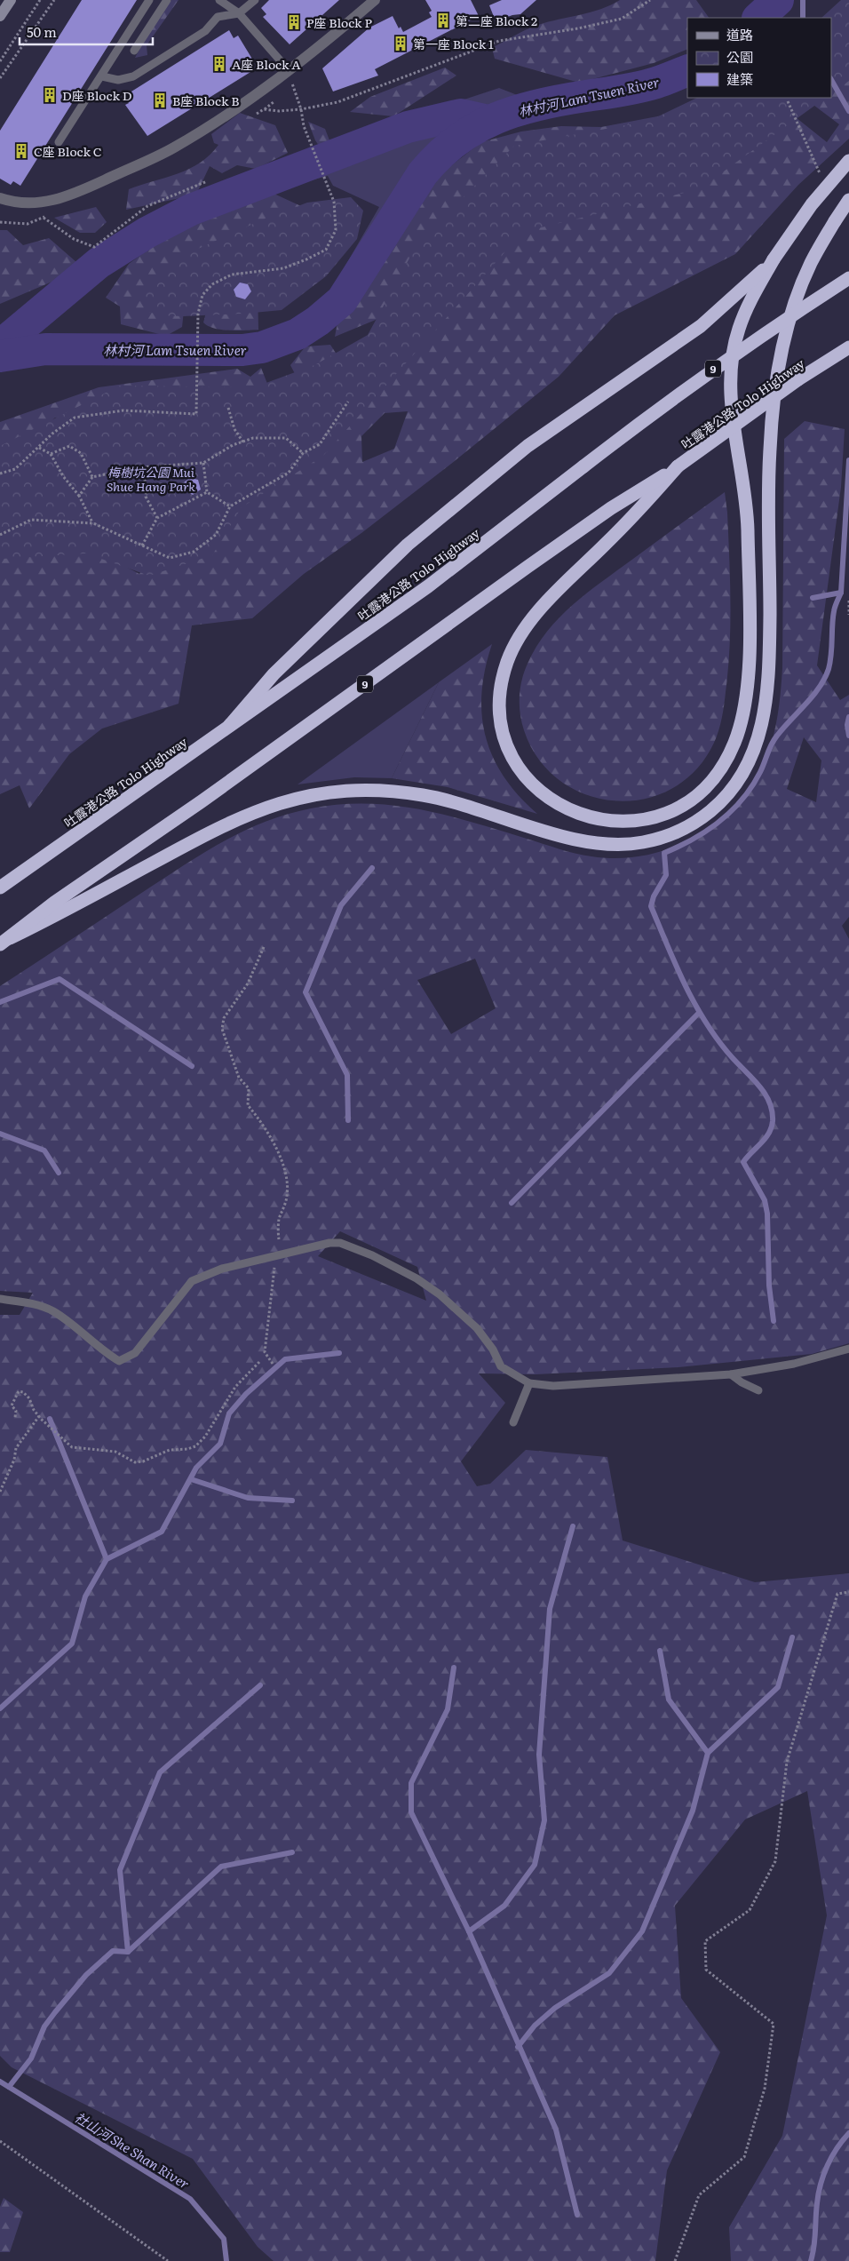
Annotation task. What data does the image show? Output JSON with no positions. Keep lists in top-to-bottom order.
{
  "streets": {
    "highway": ["9", "吐露港公路 Tolo Highway"]
  },
  "water": ["林村河 Lam Tsuen River", "社山河 She Shan River"],
  "parks": ["梅樹坑公園 Mui Shue Hang Park"],
  "places": {
    "building": [
      "第二座 Block 2",
      "P座 Block P",
      "第一座 Block 1",
      "A座 Block A",
      "D座 Block D",
      "B座 Block B",
      "C座 Block C"
    ]
  },
  "legend": ["道路", "公園", "建築"],
  "scale_bar": "50 m"
}
